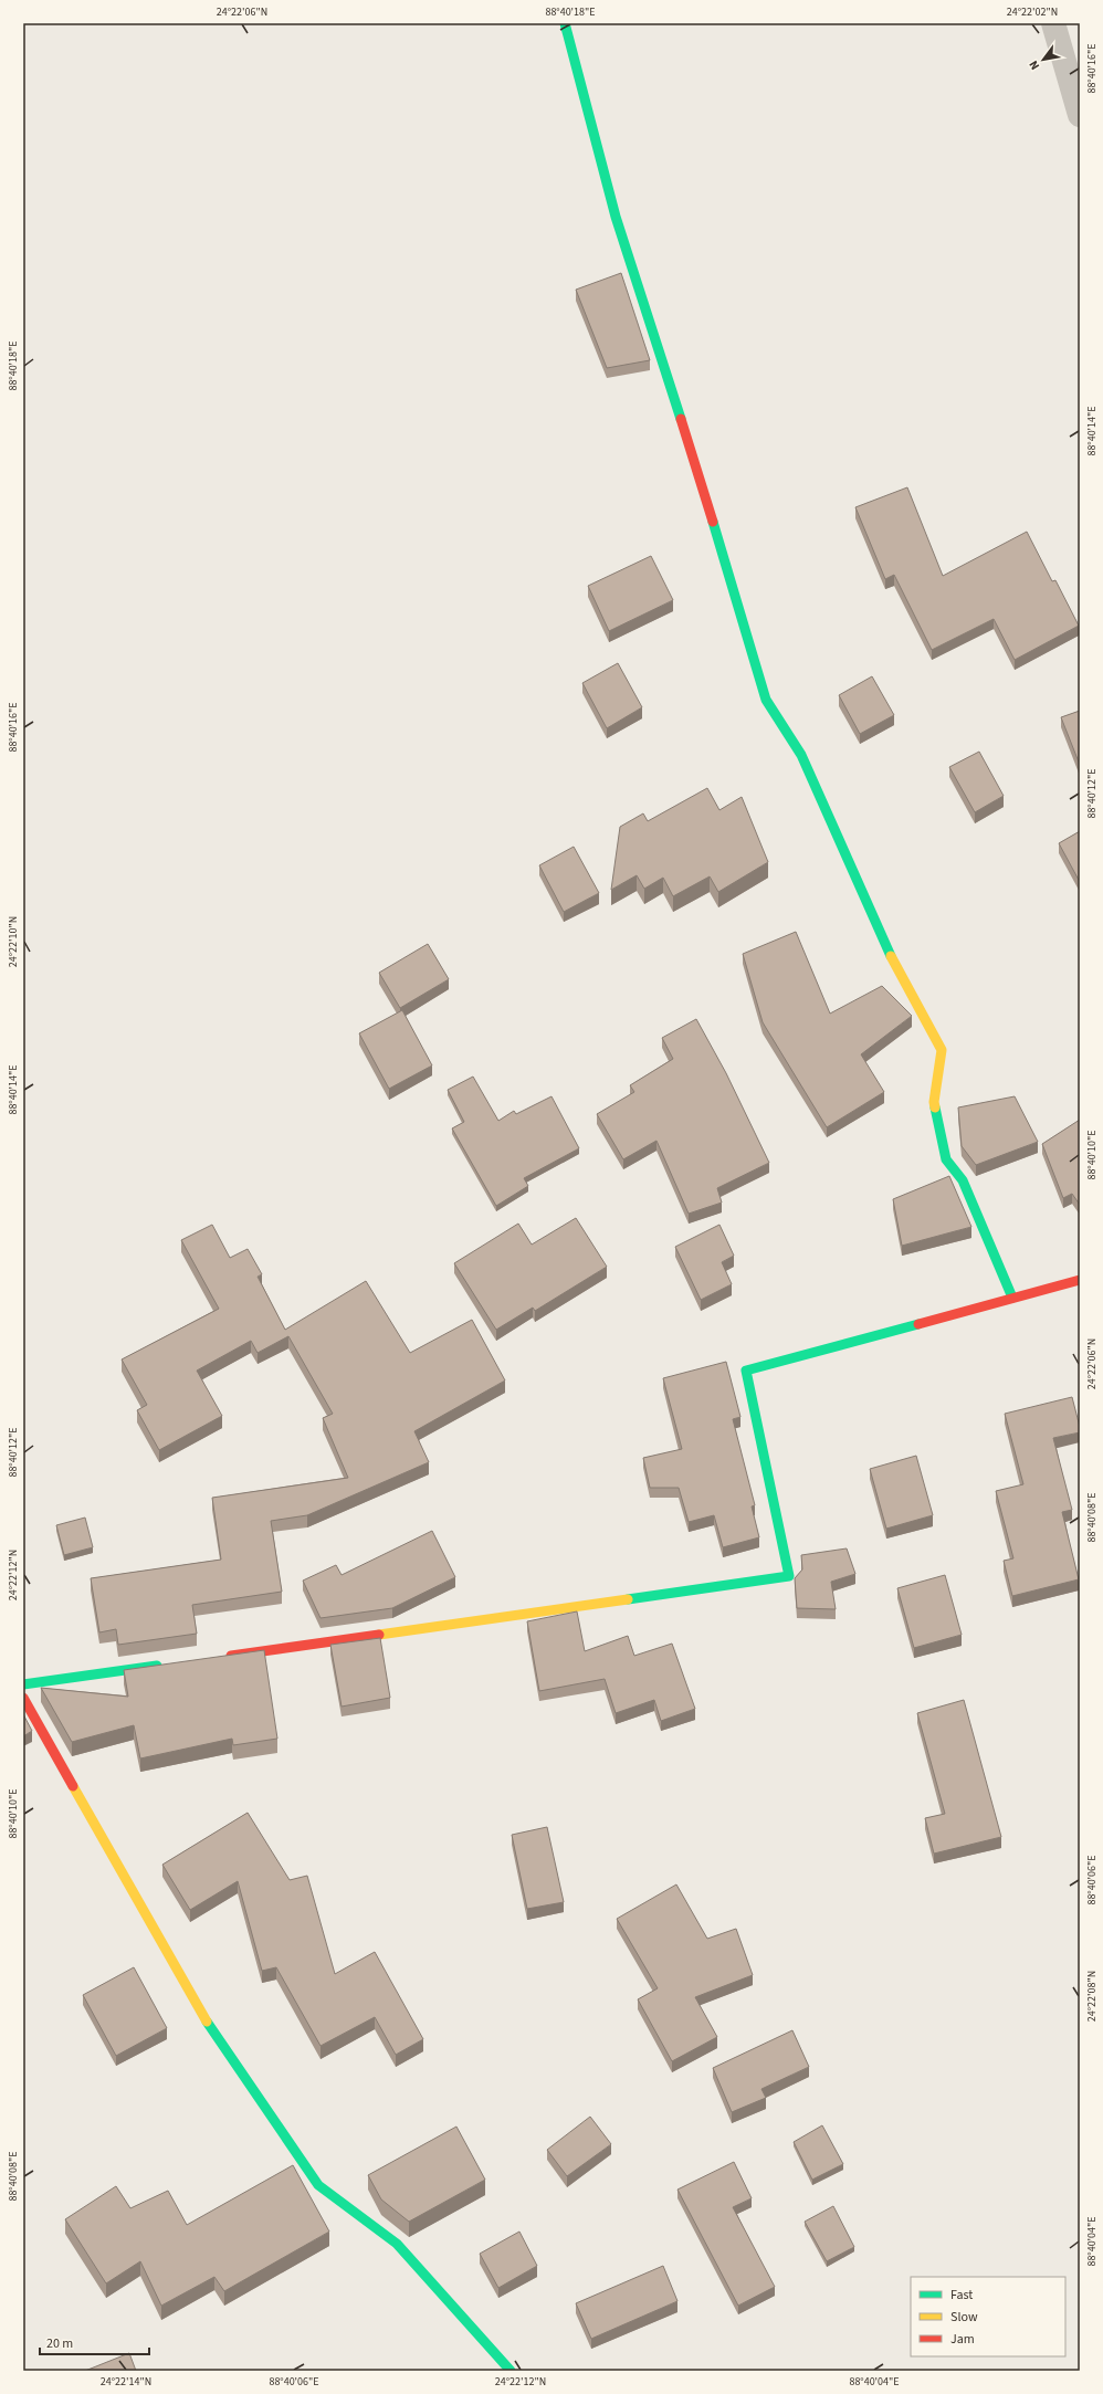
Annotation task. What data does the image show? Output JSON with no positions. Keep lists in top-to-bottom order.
{
  "legend": ["Fast", "Slow", "Jam"],
  "scale_bar": "20 m",
  "north": "bottom left",
  "coordinates": [
    "24°22'06\"N",
    "88°40'18\"E",
    "24°22'02\"N",
    "88°40'16\"E",
    "88°40'14\"E",
    "88°40'12\"E",
    "24°22'10\"N",
    "88°40'10\"E",
    "88°40'08\"E",
    "24°22'12\"N",
    "88°40'06\"E",
    "24°22'08\"N",
    "88°40'04\"E",
    "24°22'14\"N"
  ]
}
